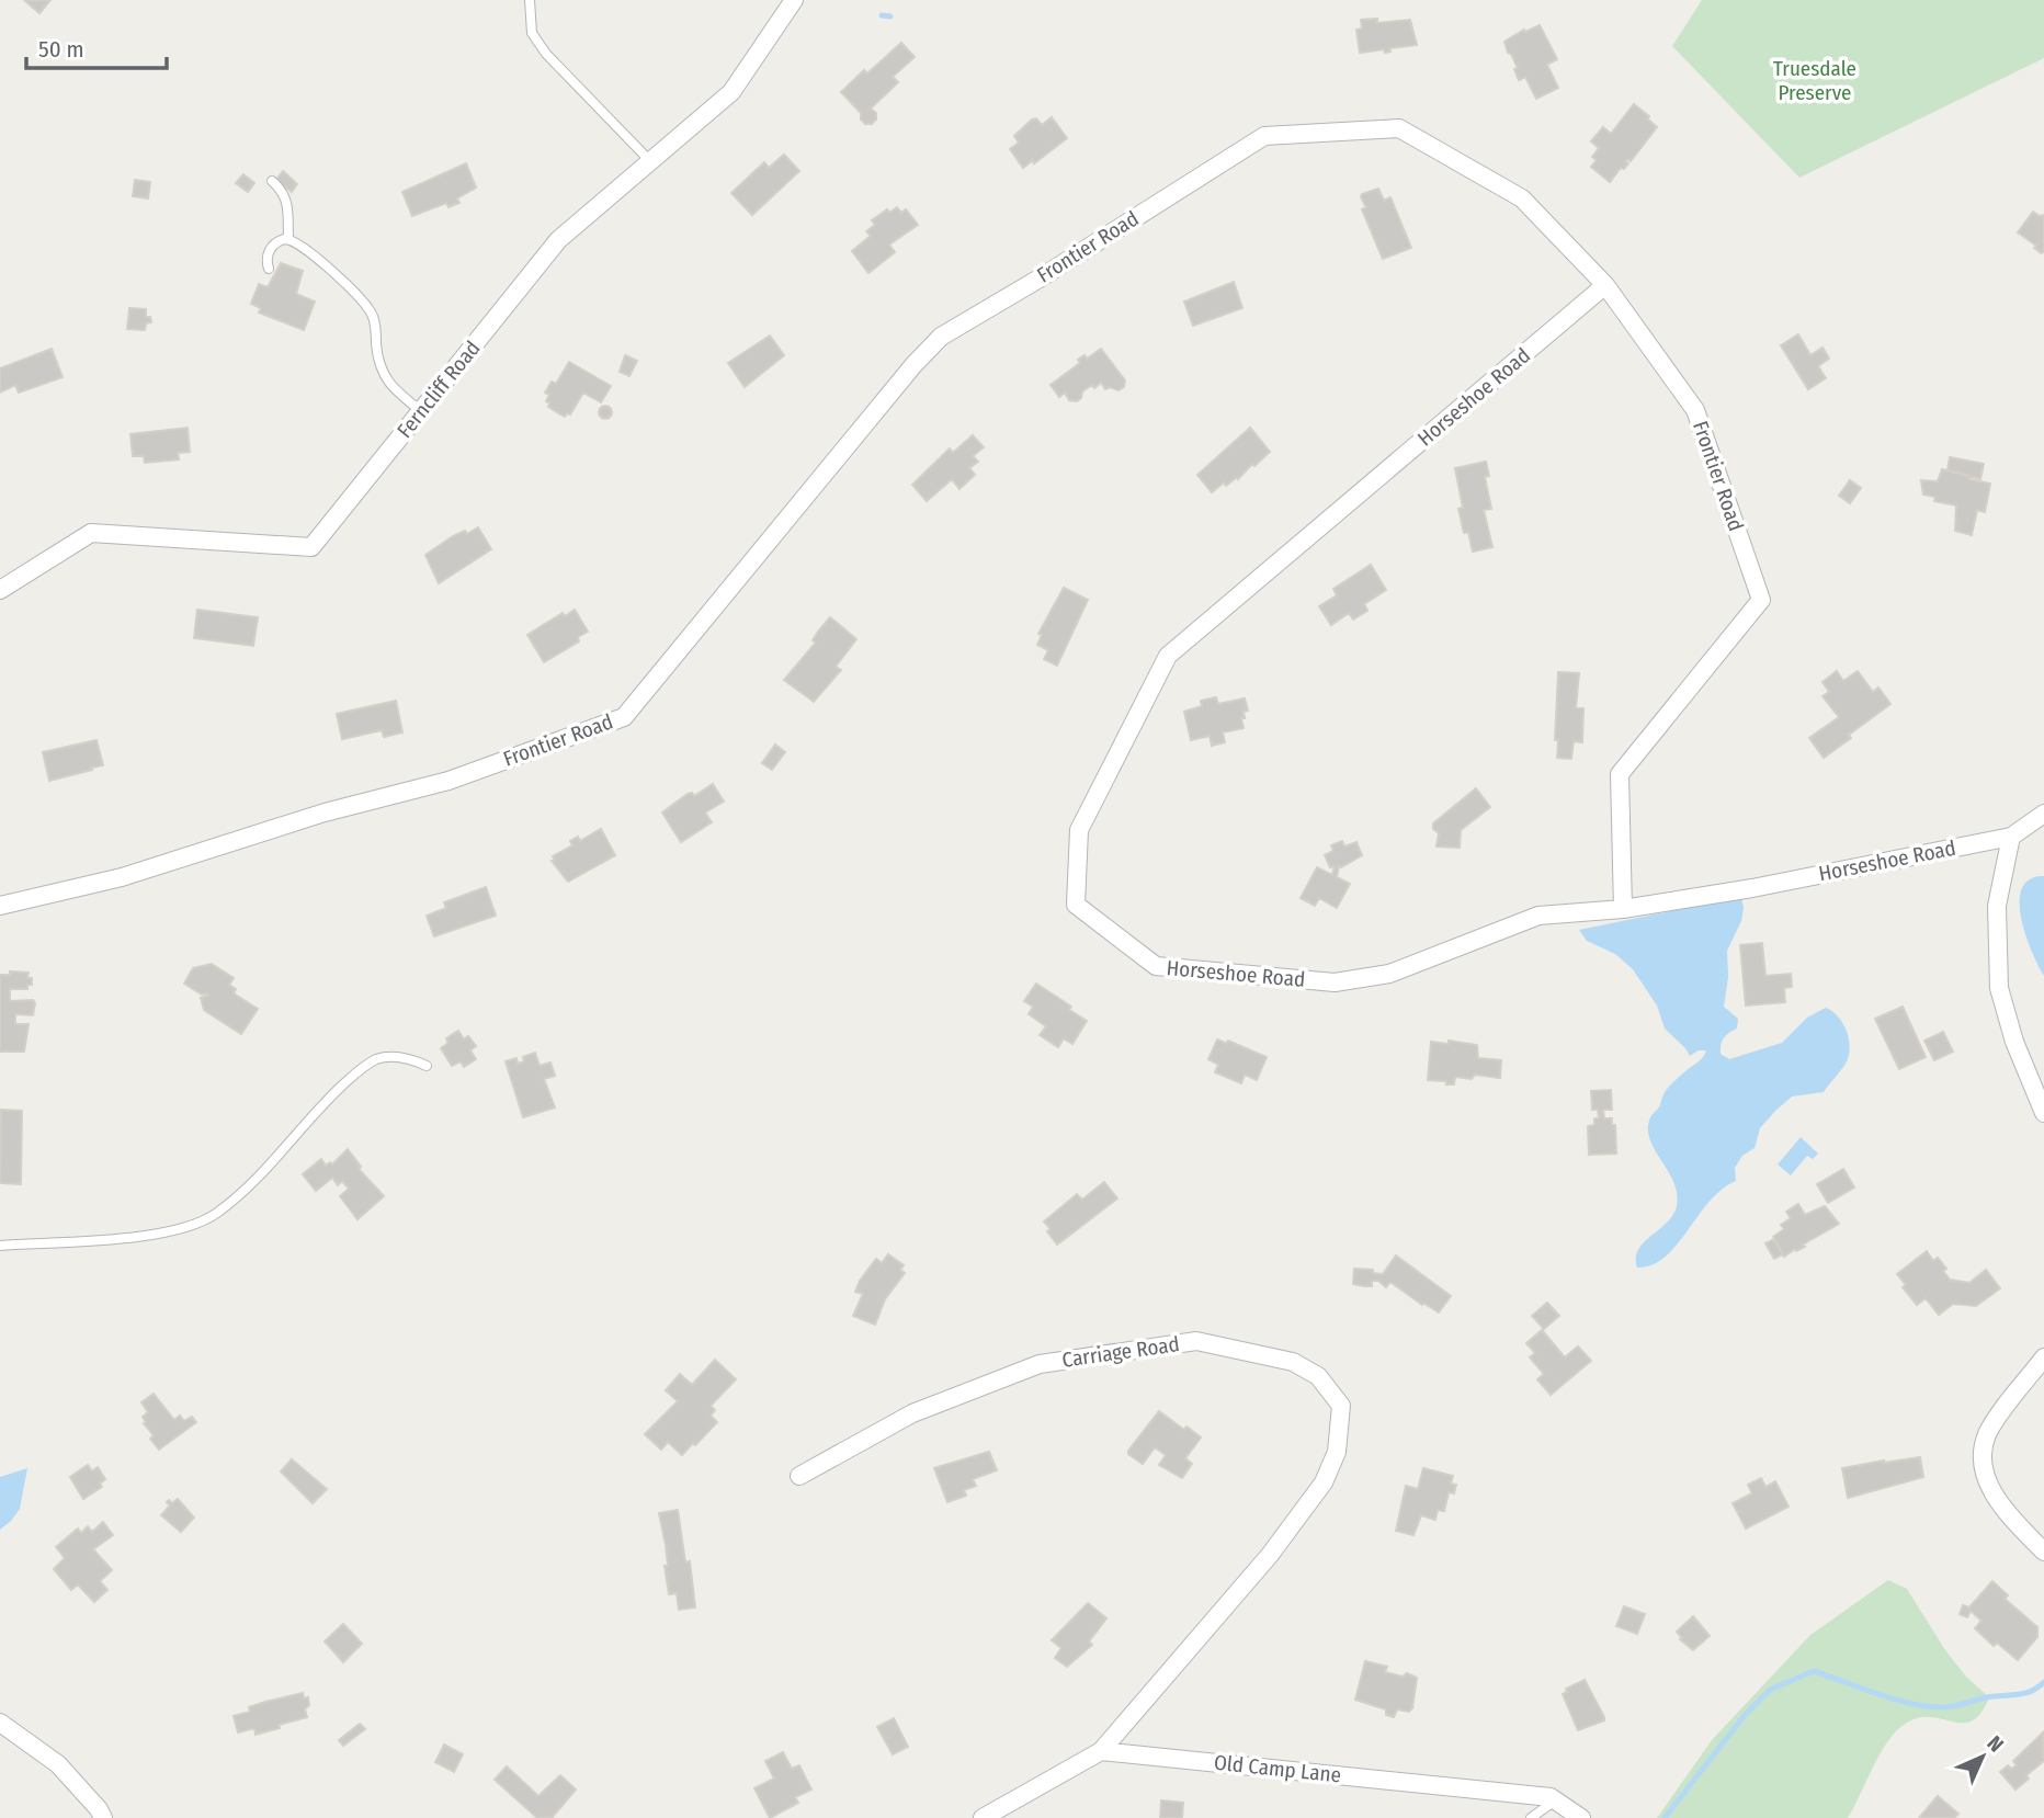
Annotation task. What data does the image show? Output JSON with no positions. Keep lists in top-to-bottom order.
{
  "streets": {
    "street": [
      "Frontier Road",
      "Ferncliff Road",
      "Horseshoe Road",
      "Carriage Road",
      "Old Camp Lane"
    ]
  },
  "crossings": [
    ["Frontier Road", "Horseshoe Road"],
    ["Carriage Road", "Old Camp Lane"]
  ],
  "parks": ["Truesdale Preserve"],
  "scale_bar": "50 m",
  "north": "top right"
}
